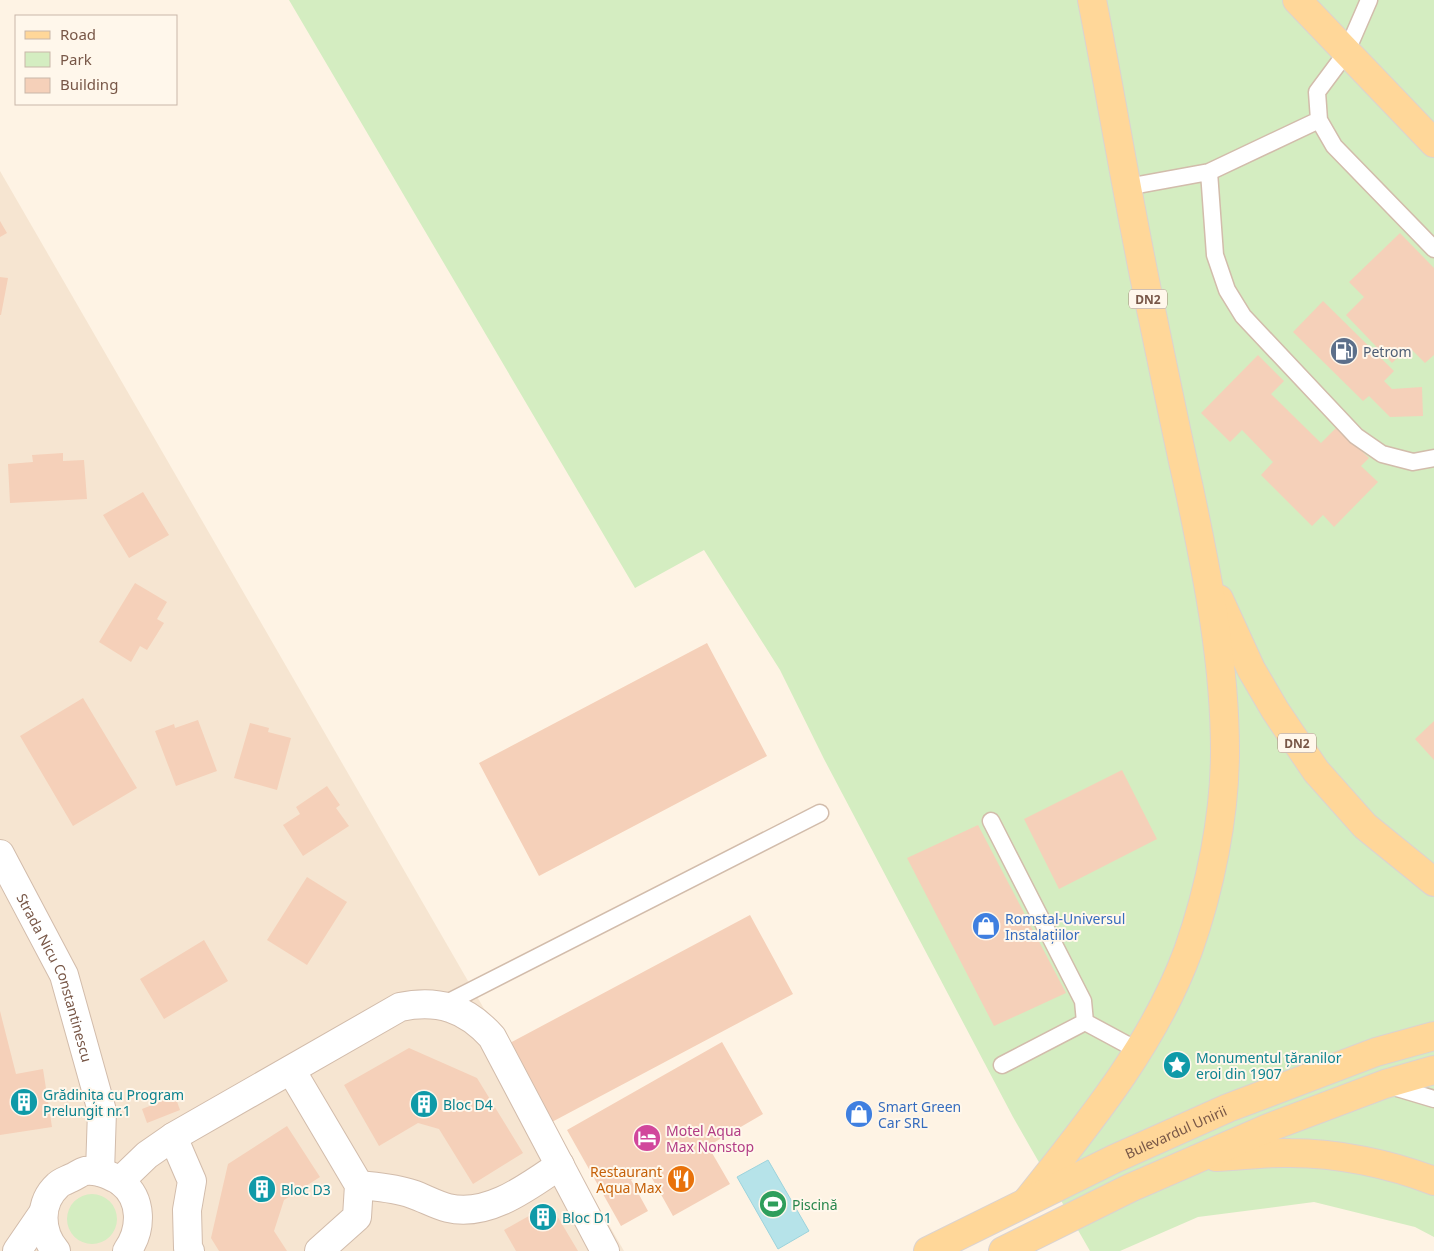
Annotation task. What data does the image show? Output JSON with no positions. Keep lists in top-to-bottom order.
{
  "streets": {
    "main road": ["DN2", "Bulevardul Unirii"],
    "street": ["Strada Nicu Constantinescu"]
  },
  "places": {
    "fuel station": ["Petrom"],
    "shop": ["Romstal-Universul Instalațiilor", "Smart Green Car SRL"],
    "place": ["Monumentul țăranilor eroi din 1907"],
    "building": [
      "Grădinița cu Program Prelungit nr.1",
      "Bloc D4",
      "Bloc D3",
      "Bloc D1"
    ],
    "hotel": ["Motel Aqua Max Nonstop"],
    "restaurant": ["Restaurant Aqua Max"],
    "sports": ["Piscină"]
  },
  "legend": ["Road", "Park", "Building"]
}
